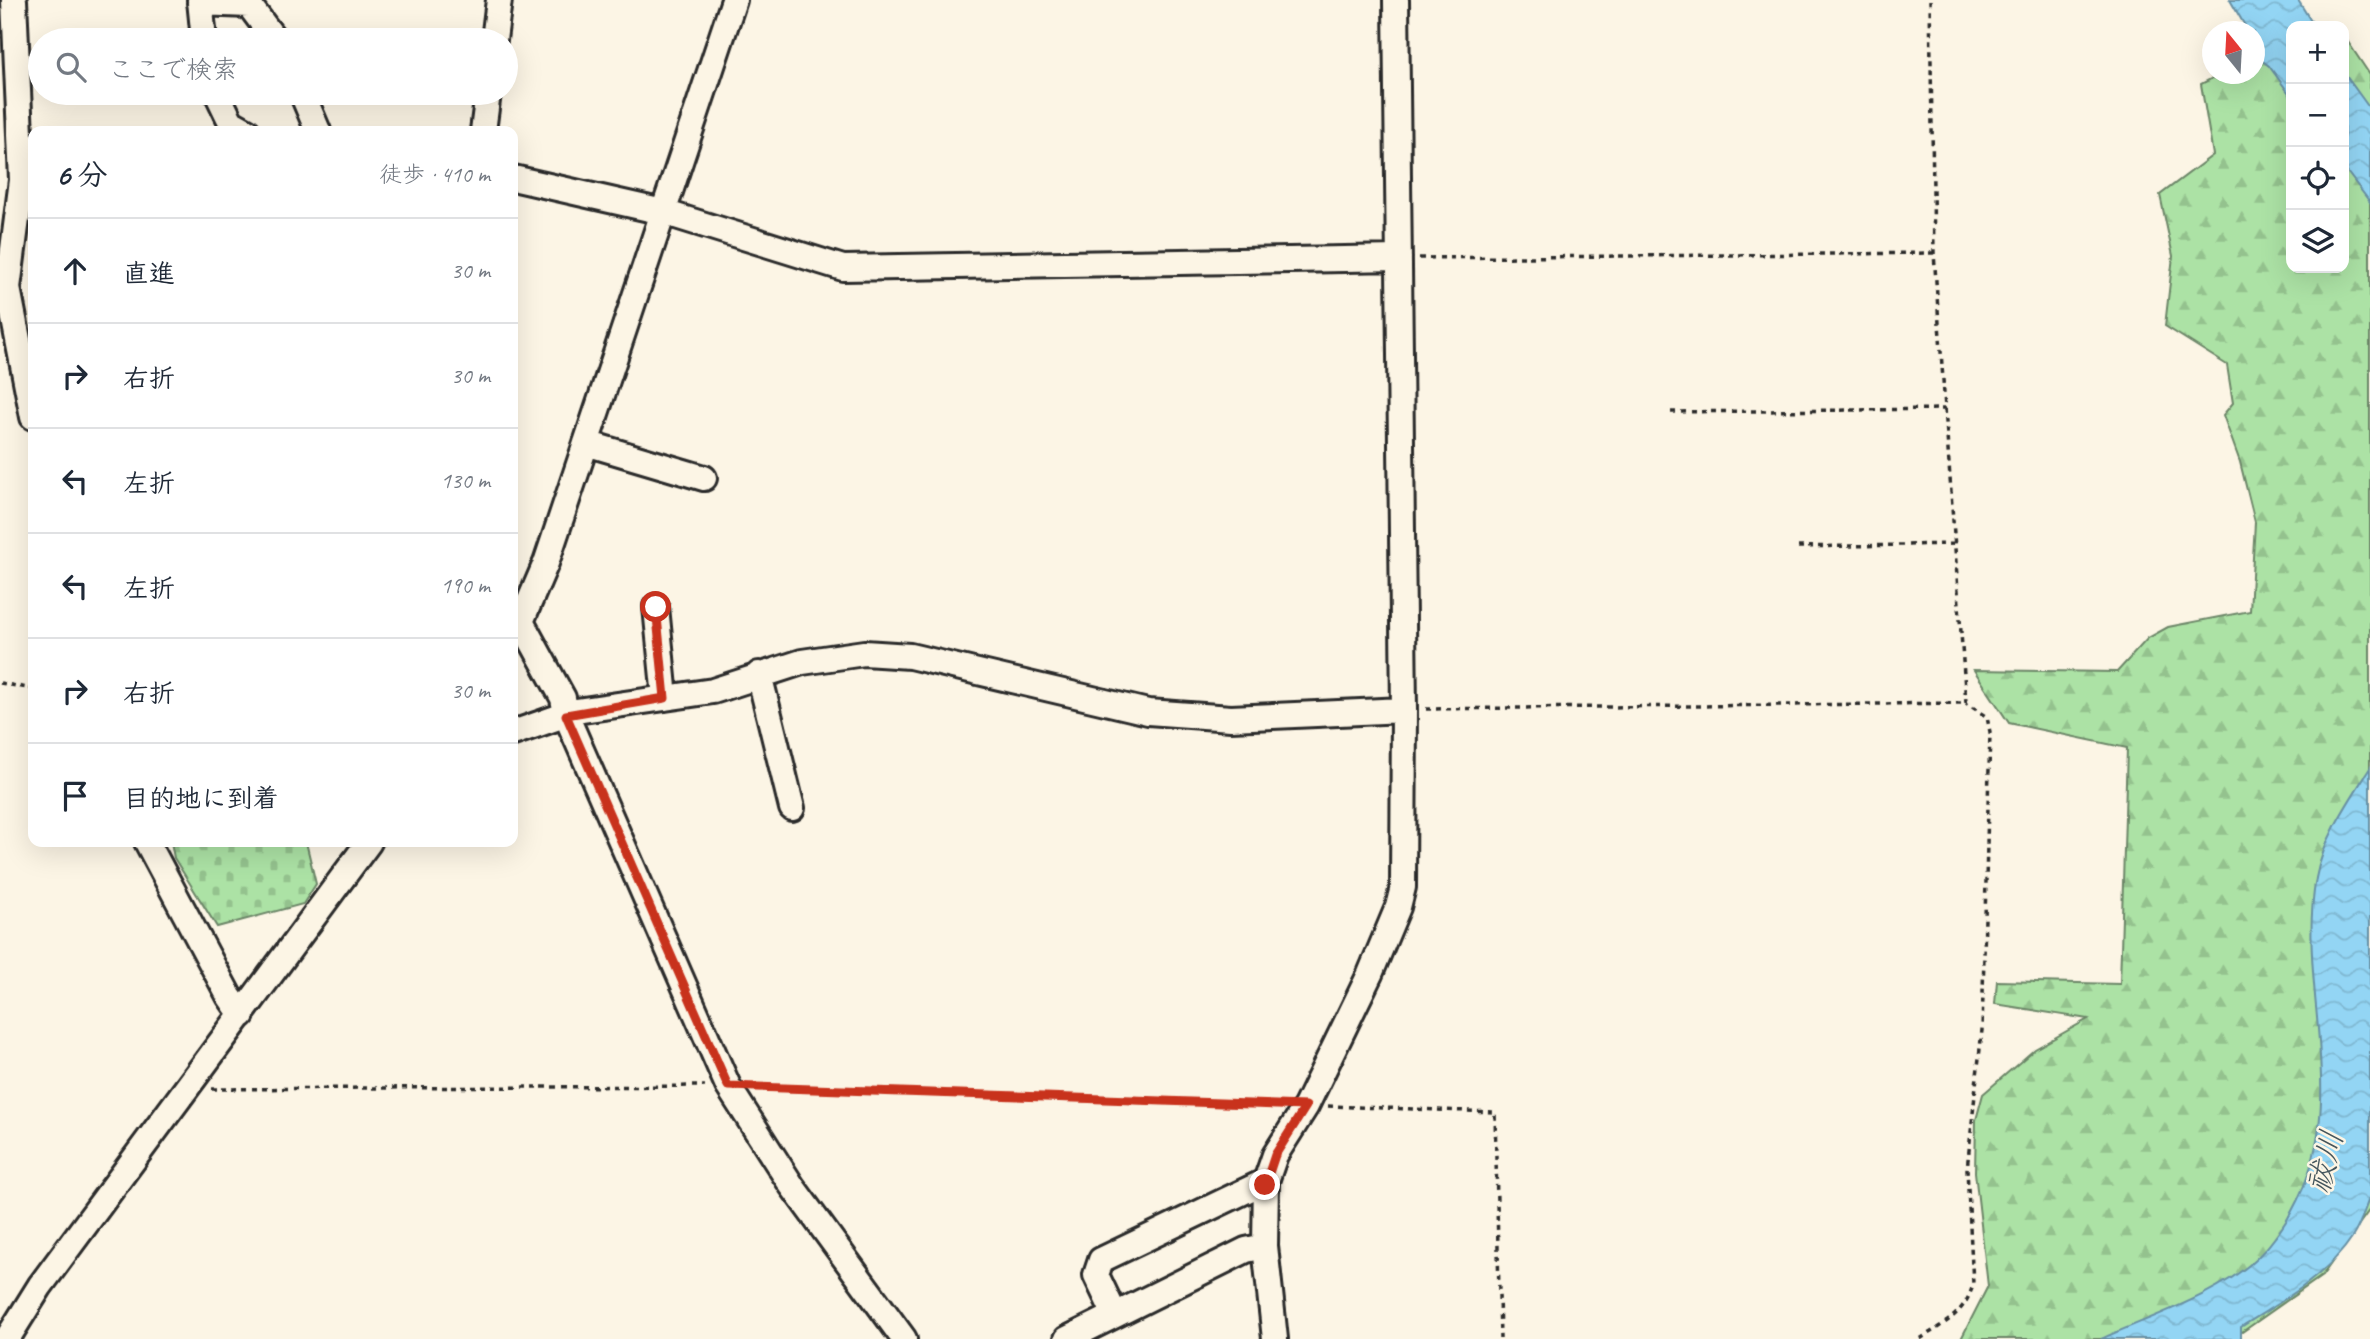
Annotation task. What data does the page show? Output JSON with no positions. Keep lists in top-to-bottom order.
{
  "water": ["祓川"],
  "north": "top",
  "page": {
    "map_buttons": ["+", "−"],
    "search": "ここで検索",
    "heading": ["6 分", "徒歩 · 410 m"],
    "list": [
      ["直進", "30 m"],
      ["右折", "30 m"],
      ["左折", "130 m"],
      ["左折", "190 m"],
      ["右折", "30 m"],
      "目的地に到着"
    ]
  }
}
